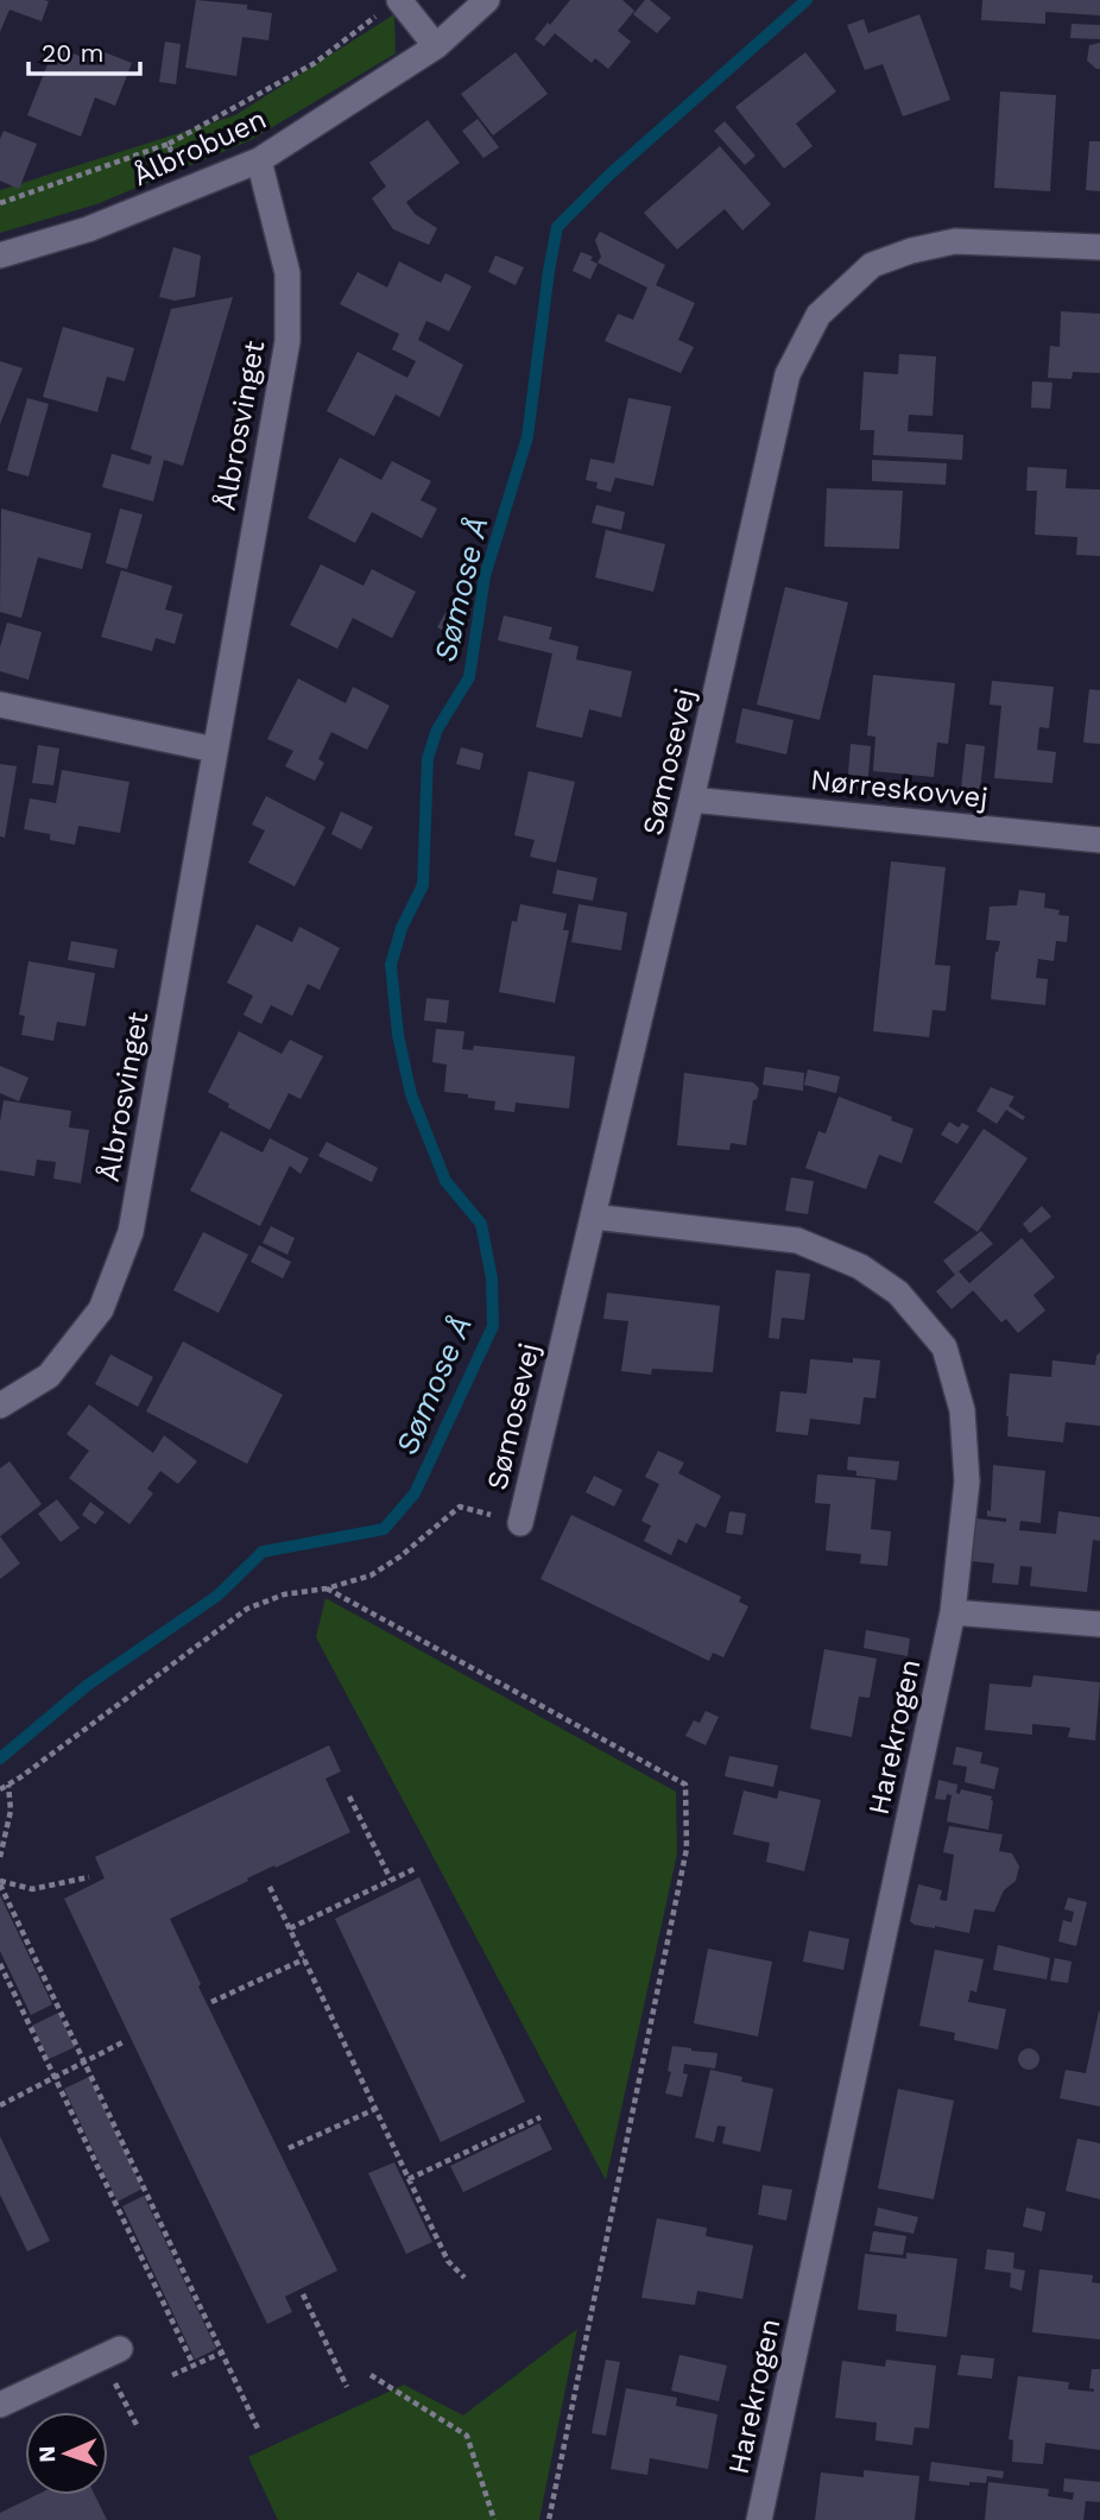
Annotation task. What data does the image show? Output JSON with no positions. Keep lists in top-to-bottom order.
{
  "streets": {
    "street": [
      "Ålbrobuen",
      "Ålbrosvinget",
      "Sømosevej",
      "Nørreskovvej",
      "Harekrogen"
    ]
  },
  "crossings": [
    ["Ålbrobuen", "Ålbrosvinget"],
    ["Sømosevej", "Nørreskovvej"],
    ["Sømosevej", "Harekrogen"]
  ],
  "water": ["Sømose Å"],
  "scale_bar": "20 m",
  "north": "left"
}
